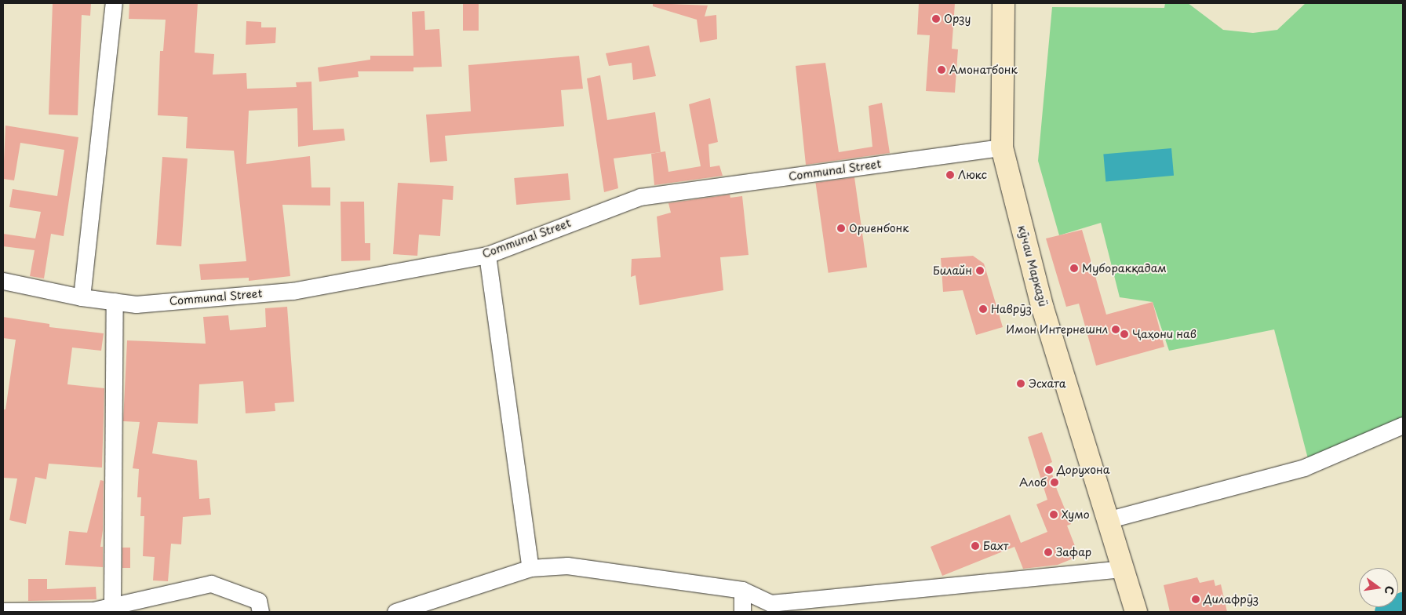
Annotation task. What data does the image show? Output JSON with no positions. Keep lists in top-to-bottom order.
{
  "streets": {
    "main road": ["кӯчаи Марказӣ"],
    "street": ["Communal Street"]
  },
  "crossings": [
    ["Communal Street", "кӯчаи Марказӣ"]
  ],
  "places": [
    "Орзу",
    "Амонатбонк",
    "Люкс",
    "Ориенбонк",
    "Муборакқадам",
    "Билайн",
    "Наврӯз",
    "Имон Интернешнл",
    "Ҷаҳони нав",
    "Эсхата",
    "Дорухона",
    "Алоб",
    "Хумо",
    "Бахт",
    "Зафар",
    "Дилафрӯз"
  ],
  "north": "right"
}
